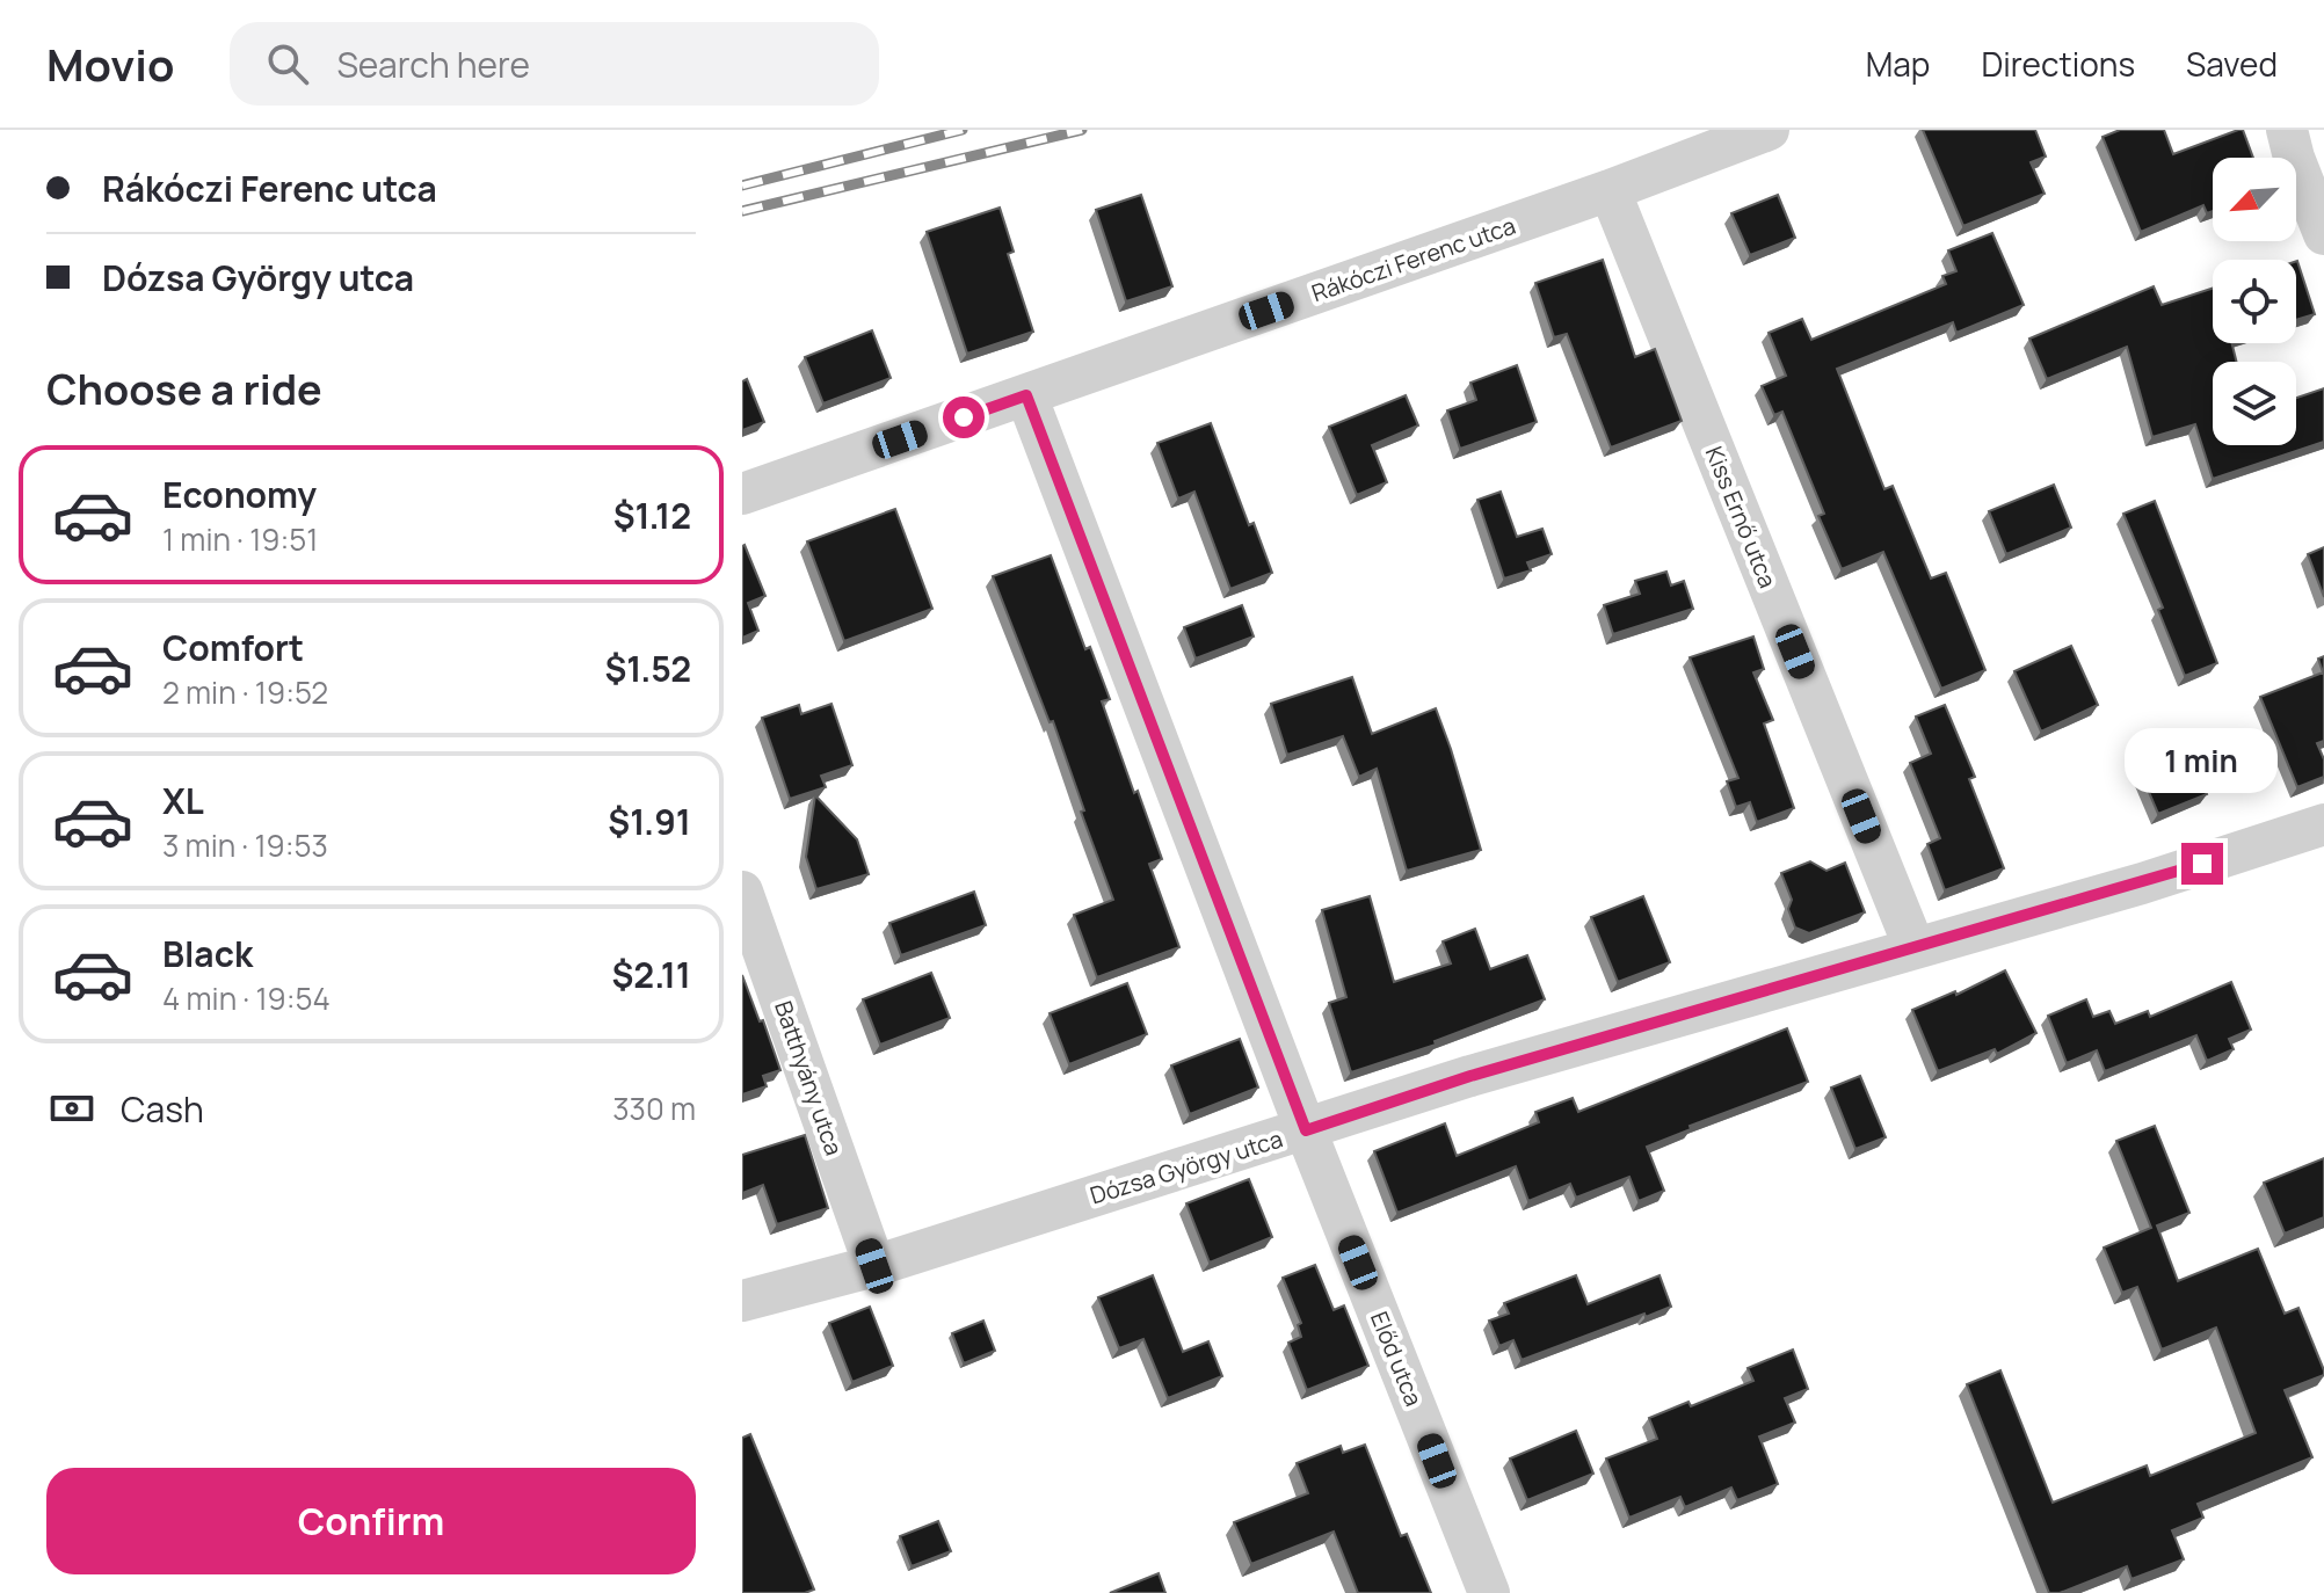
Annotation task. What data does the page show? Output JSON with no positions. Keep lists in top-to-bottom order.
{
  "streets": {
    "street": [
      "Rákóczi Ferenc utca",
      "Kiss Ernő utca",
      "Batthyány utca",
      "Dózsa György utca",
      "Előd utca"
    ]
  },
  "crossings": [
    ["Rákóczi Ferenc utca", "Kiss Ernő utca"],
    ["Rákóczi Ferenc utca", "Előd utca"],
    ["Kiss Ernő utca", "Dózsa György utca"],
    ["Batthyány utca", "Dózsa György utca"],
    ["Dózsa György utca", "Előd utca"]
  ],
  "north": "bottom left",
  "page": {
    "header": "Movio",
    "search": "Search here",
    "nav": ["Map", "Directions", "Saved"],
    "banner": ["Rákóczi Ferenc utca", "Dózsa György utca"],
    "heading": "Choose a ride",
    "list": [
      {
        "name": "Economy",
        "note": "1 min · 19:51",
        "value": "$1.12"
      },
      {
        "name": "Comfort",
        "note": "2 min · 19:52",
        "value": "$1.52"
      },
      {
        "name": "XL",
        "note": "3 min · 19:53",
        "value": "$1.91"
      },
      {
        "name": "Black",
        "note": "4 min · 19:54",
        "value": "$2.11"
      }
    ],
    "bubble": "1 min",
    "pay": ["Cash", "330 m"],
    "buttons": "Confirm"
  }
}
